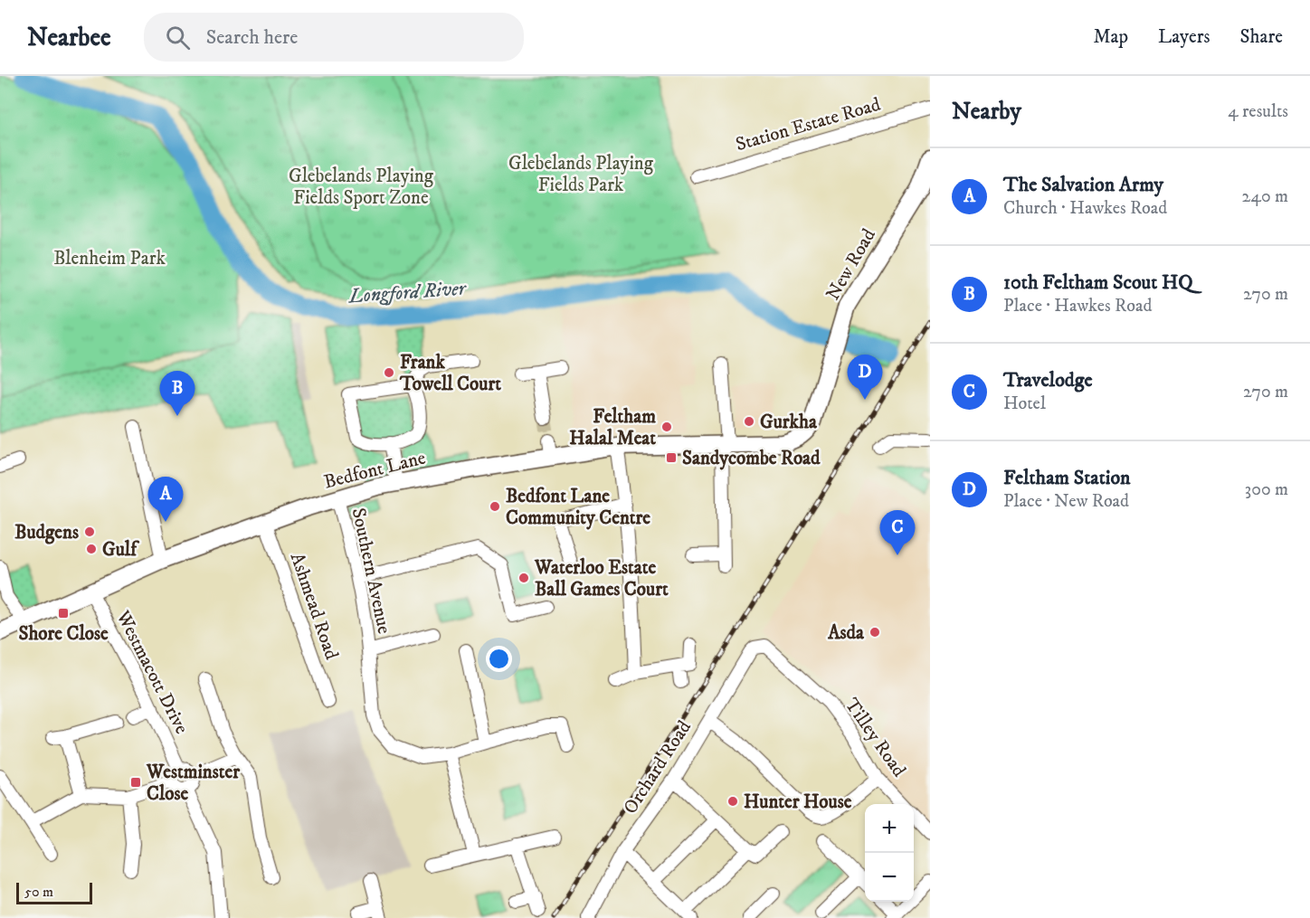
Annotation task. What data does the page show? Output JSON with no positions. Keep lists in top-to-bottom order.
{
  "streets": {
    "main road": ["New Road", "Bedfont Lane"],
    "street": [
      "Station Estate Road",
      "Southern Avenue",
      "Ashmead Road",
      "Westmacott Drive",
      "Tilley Road",
      "Orchard Road"
    ]
  },
  "crossings": [
    ["New Road", "Bedfont Lane"],
    ["Bedfont Lane", "Southern Avenue"],
    ["Bedfont Lane", "Ashmead Road"],
    ["Bedfont Lane", "Westmacott Drive"],
    ["Tilley Road", "Orchard Road"]
  ],
  "water": ["Longford River"],
  "parks": ["Glebelands Playing Fields Park", "Glebelands Playing Fields Sport Zone", "Blenheim Park"],
  "places": {
    "other": [
      "Frank Towell Court",
      "Gurkha",
      "Feltham Halal Meat",
      "Bedfont Lane Community Centre",
      "Budgens",
      "Gulf",
      "Waterloo Estate Ball Games Court",
      "Asda",
      "Hunter House"
    ],
    "transit": ["Sandycombe Road", "Shore Close", "Westminster Close"]
  },
  "scale_bar": "50 m",
  "page": {
    "header": "Nearbee",
    "search": "Search here",
    "nav": ["Map", "Layers", "Share"],
    "heading": ["Nearby", "4 results"],
    "list": [
      {
        "mark": "A",
        "name": "The Salvation Army",
        "note": "Church · Hawkes Road",
        "value": "240 m"
      },
      {
        "mark": "B",
        "name": "10th Feltham Scout HQ",
        "note": "Place · Hawkes Road",
        "value": "270 m"
      },
      {
        "mark": "C",
        "name": "Travelodge",
        "note": "Hotel",
        "value": "270 m"
      },
      {
        "mark": "D",
        "name": "Feltham Station",
        "note": "Place · New Road",
        "value": "300 m"
      }
    ],
    "pins": [
      "D",
      "B",
      "A",
      "C"
    ],
    "map_buttons": ["+", "−"],
    "scale": "50 m"
  }
}
